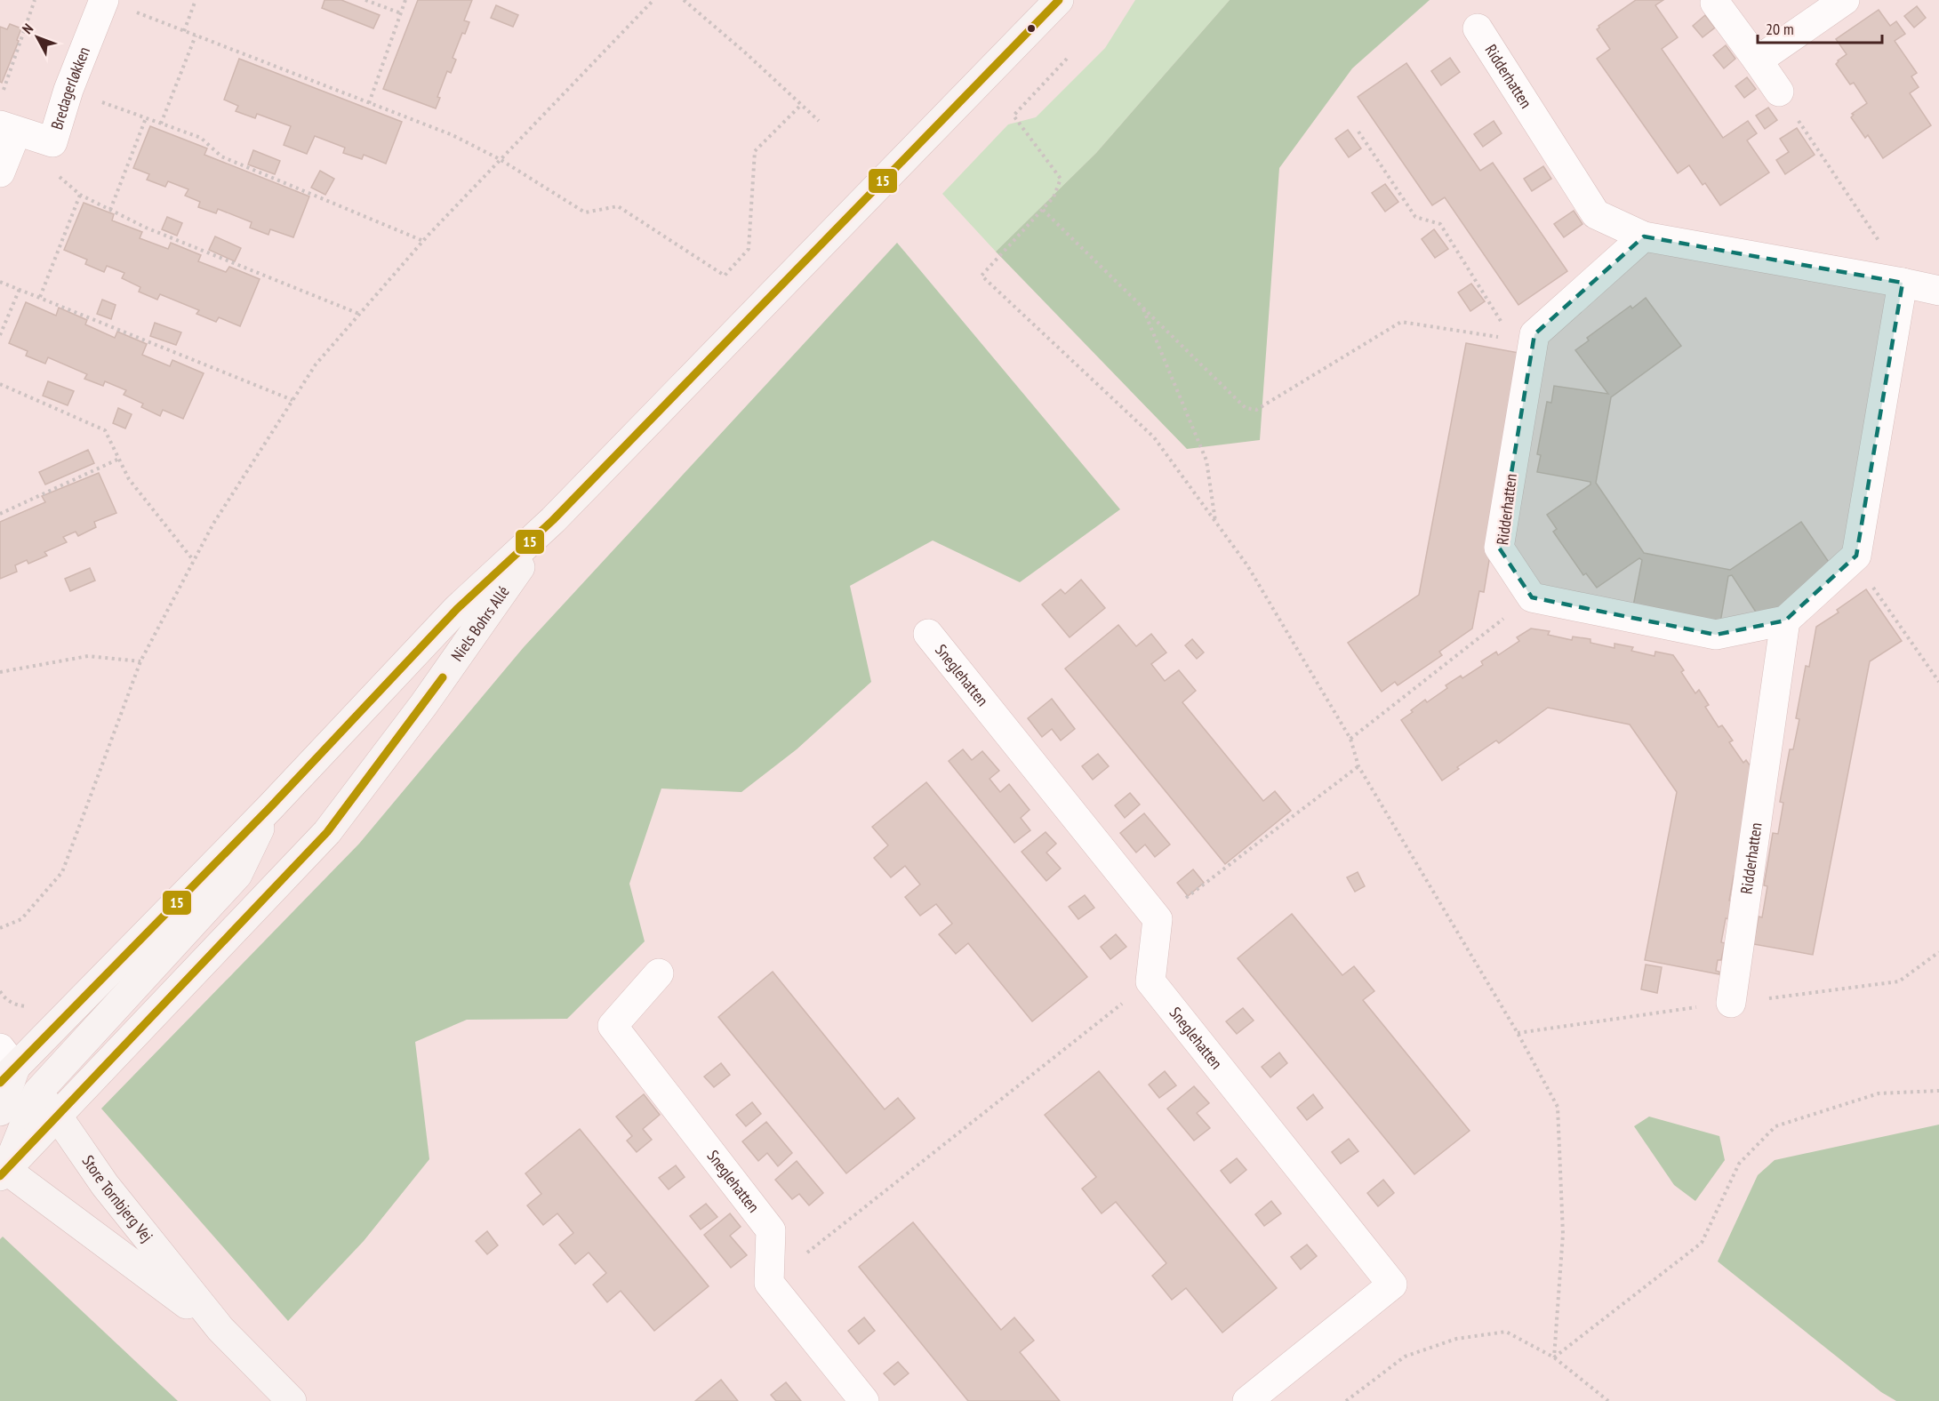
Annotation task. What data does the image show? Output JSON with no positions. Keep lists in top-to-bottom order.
{
  "streets": {
    "street": [
      "Ridderhatten",
      "Bredagerløkken",
      "Niels Bohrs Allé",
      "Sneglehatten",
      "Store Tornbjerg Vej"
    ]
  },
  "crossings": [
    ["Niels Bohrs Allé", "Store Tornbjerg Vej"]
  ],
  "lines": ["transit line 15"],
  "scale_bar": "20 m",
  "north": "top left"
}
